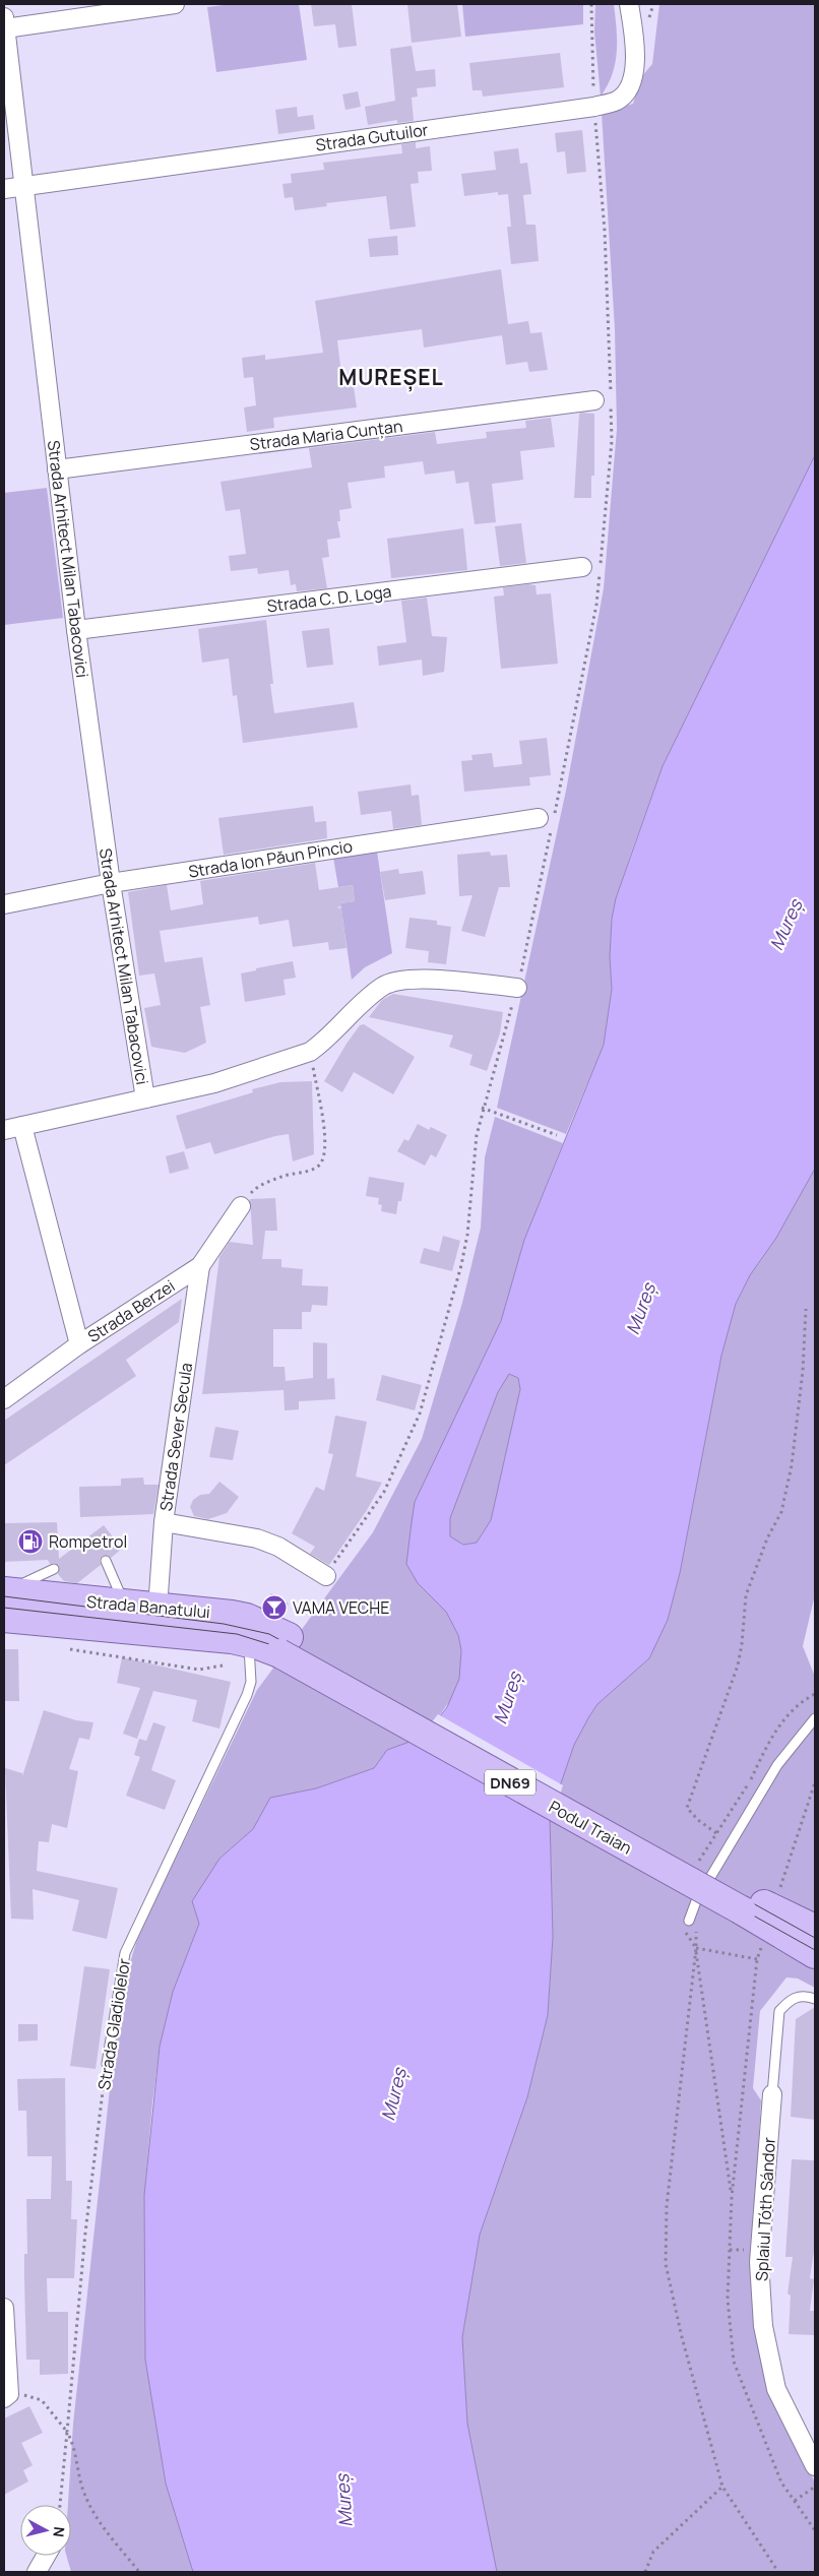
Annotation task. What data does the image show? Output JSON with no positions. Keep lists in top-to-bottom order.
{
  "streets": {
    "main road": ["Strada Banatului", "DN69", "Podul Traian"],
    "street": [
      "Strada Gutuilor",
      "Strada Maria Cunțan",
      "Strada Arhitect Milan Tabacovici",
      "Strada C. D. Loga",
      "Strada Ion Păun Pincio",
      "Strada Berzei",
      "Strada Sever Secula",
      "Splaiul Tóth Sándor"
    ],
    "lane": ["Strada Gladiolelor"]
  },
  "crossings": [
    ["Strada Gutuilor", "Strada Arhitect Milan Tabacovici"],
    ["Strada Maria Cunțan", "Strada Arhitect Milan Tabacovici"],
    ["Strada Arhitect Milan Tabacovici", "Strada C. D. Loga"],
    ["Strada Arhitect Milan Tabacovici", "Strada Ion Păun Pincio"],
    ["Strada Berzei", "Strada Sever Secula"],
    ["Strada Sever Secula", "Strada Banatului"],
    ["Strada Banatului", "Podul Traian"],
    ["Strada Banatului", "Strada Gladiolelor"],
    ["DN69", "Podul Traian"]
  ],
  "districts": ["MUREȘEL"],
  "water": ["Mureș"],
  "places": {
    "fuel station": ["Rompetrol"],
    "bar": ["VAMA VECHE"]
  },
  "north": "right"
}
